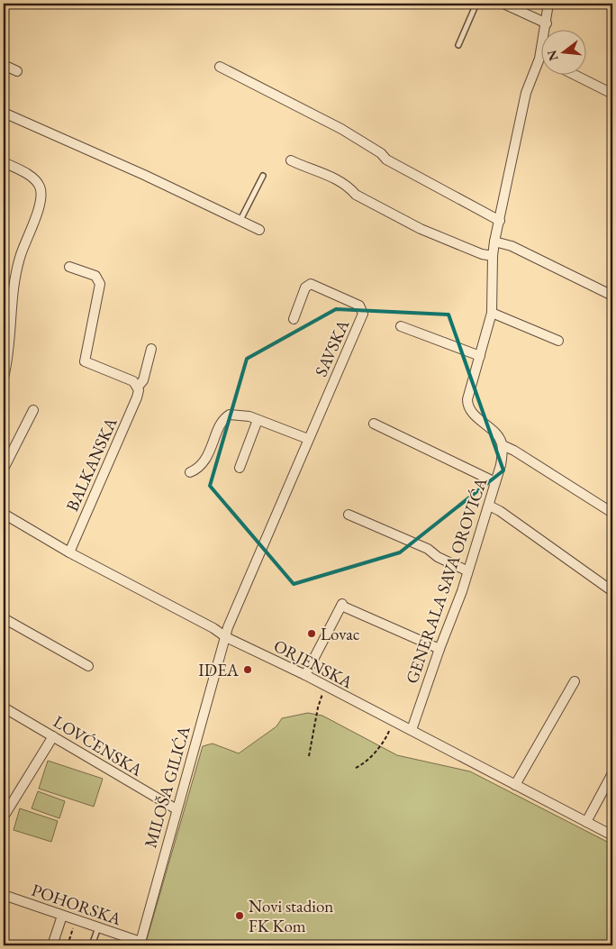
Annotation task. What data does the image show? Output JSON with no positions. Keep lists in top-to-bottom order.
{
  "streets": {
    "street": [
      "SAVSKA",
      "BALKANSKA",
      "GENERALA SAVA OROVIĆA",
      "ORJENSKA",
      "LOVĆENSKA",
      "MILOŠA GILIĆA",
      "POHORSKA"
    ]
  },
  "crossings": [
    ["SAVSKA", "ORJENSKA"],
    ["SAVSKA", "MILOŠA GILIĆA"],
    ["BALKANSKA", "ORJENSKA"],
    ["GENERALA SAVA OROVIĆA", "ORJENSKA"],
    ["ORJENSKA", "MILOŠA GILIĆA"],
    ["LOVĆENSKA", "MILOŠA GILIĆA"],
    ["MILOŠA GILIĆA", "POHORSKA"]
  ],
  "places": ["Lovac", "IDEA", "Novi stadion FK Kom"],
  "north": "left"
}
